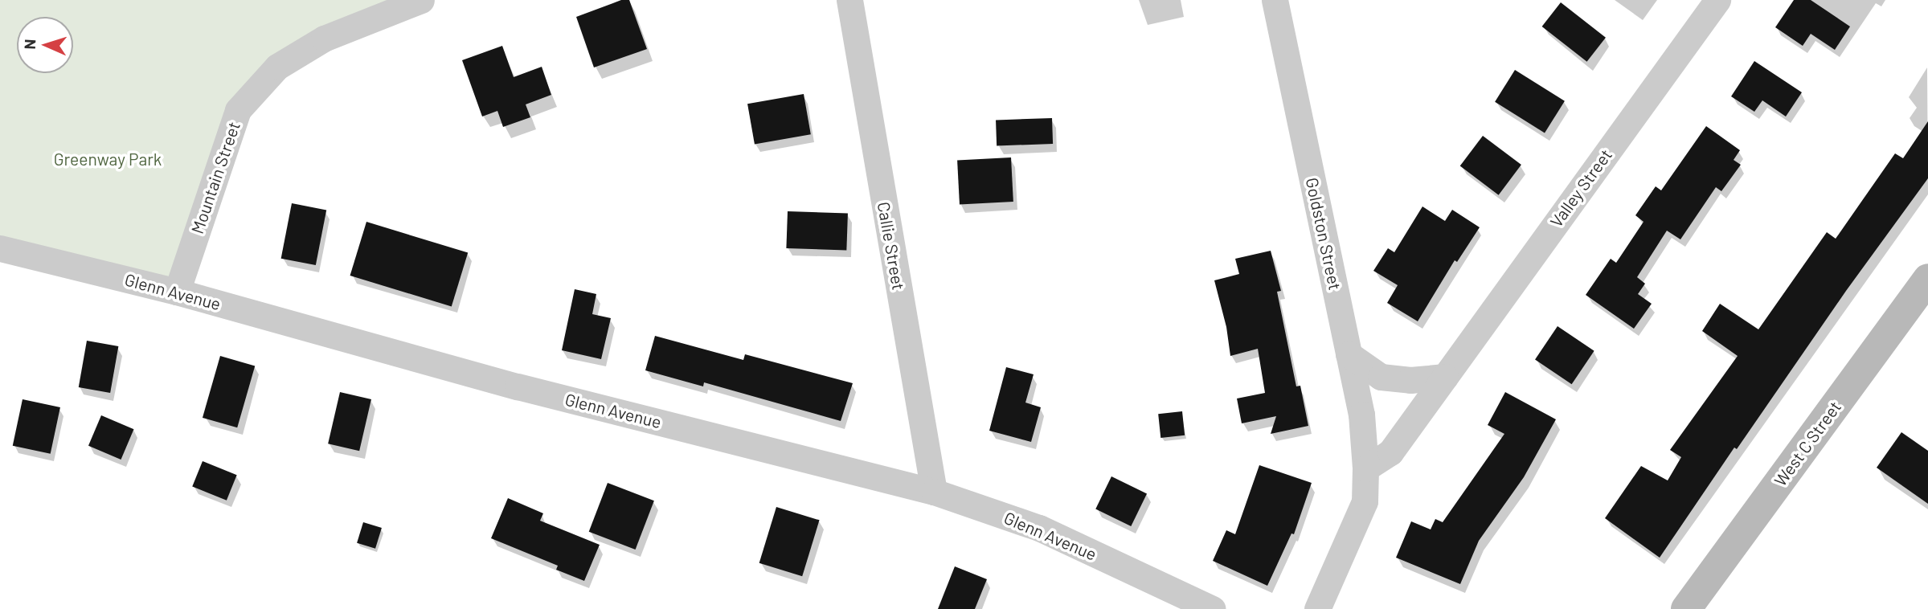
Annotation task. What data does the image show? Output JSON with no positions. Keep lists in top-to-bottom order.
{
  "streets": {
    "main road": ["West C Street"],
    "street": [
      "Mountain Street",
      "Valley Street",
      "Goldston Street",
      "Callie Street",
      "Glenn Avenue"
    ]
  },
  "crossings": [
    ["Mountain Street", "Glenn Avenue"],
    ["Valley Street", "Goldston Street"],
    ["Callie Street", "Glenn Avenue"]
  ],
  "parks": ["Greenway Park"],
  "north": "left"
}
